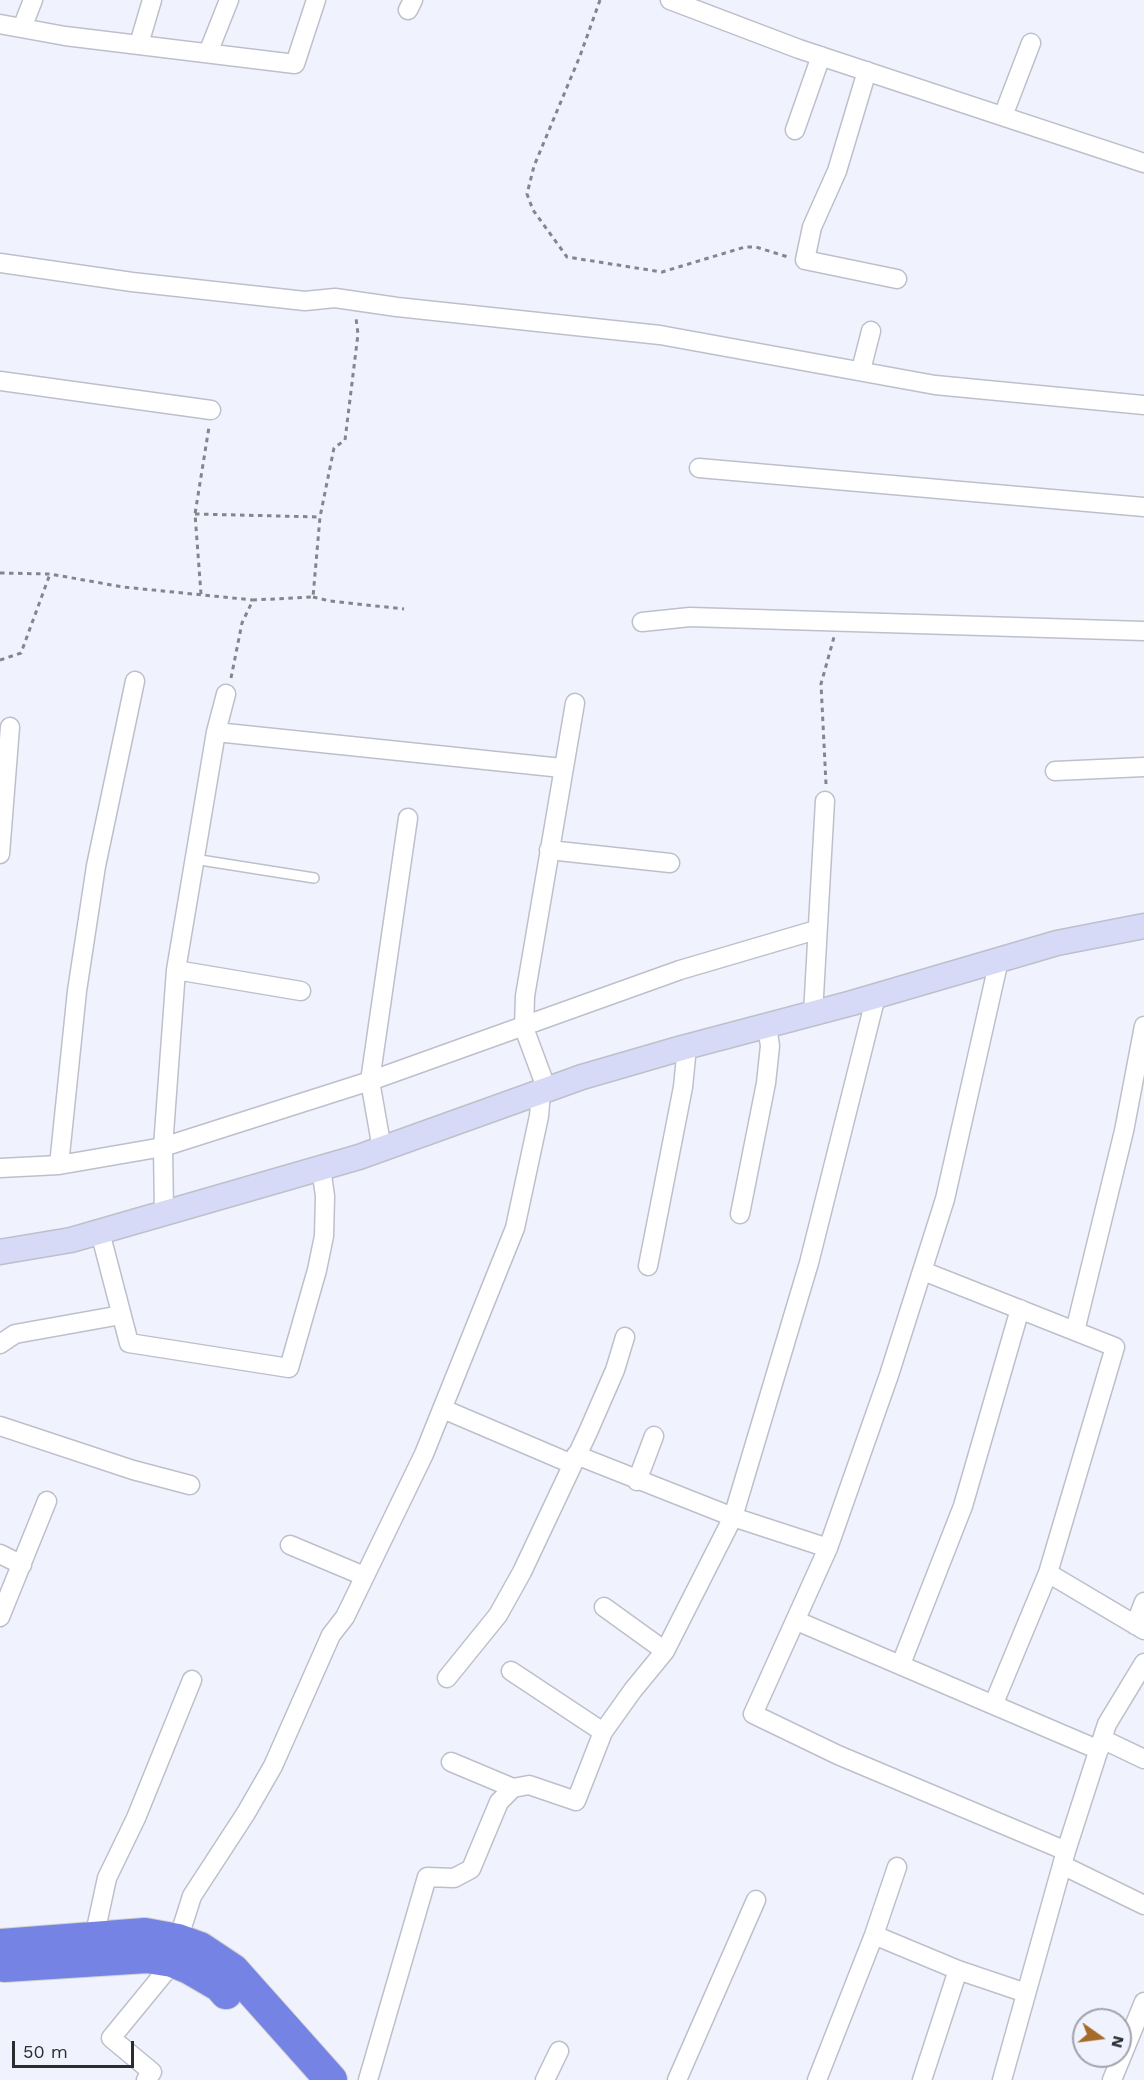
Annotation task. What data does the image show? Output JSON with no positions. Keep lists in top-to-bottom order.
{
  "scale_bar": "50 m",
  "north": "right"
}
